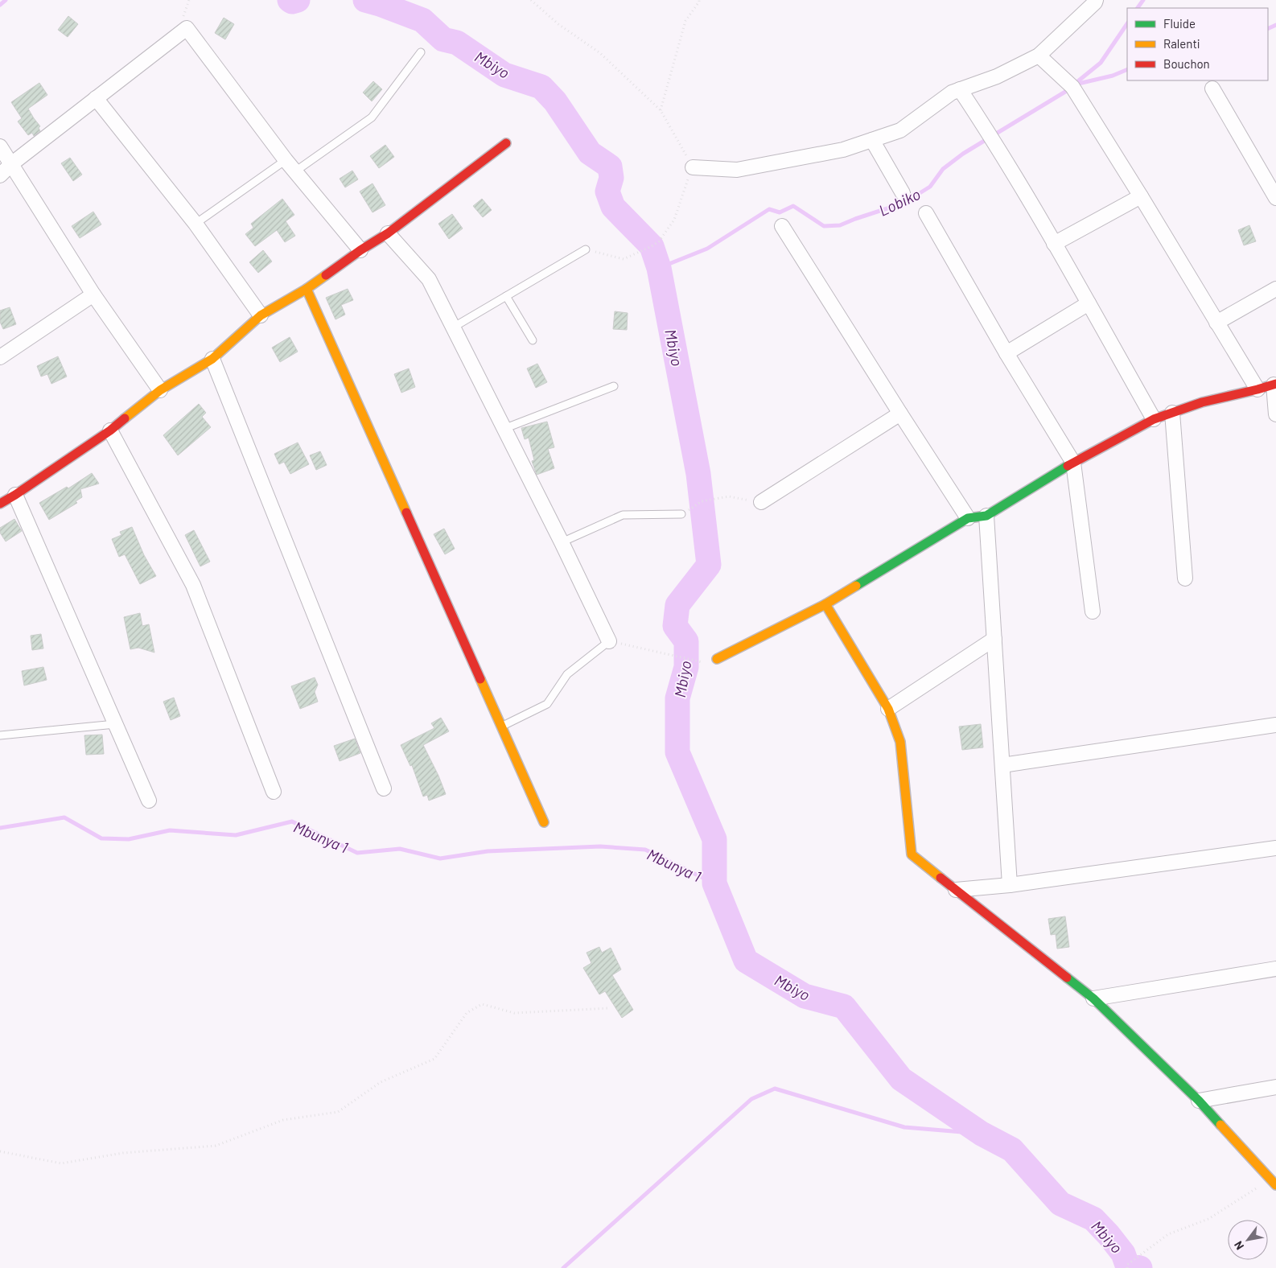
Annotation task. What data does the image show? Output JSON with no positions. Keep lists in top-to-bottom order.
{
  "water": ["Mbiyo", "Lobiko", "Mbunya 1"],
  "legend": ["Fluide", "Ralenti", "Bouchon"],
  "north": "bottom left"
}
